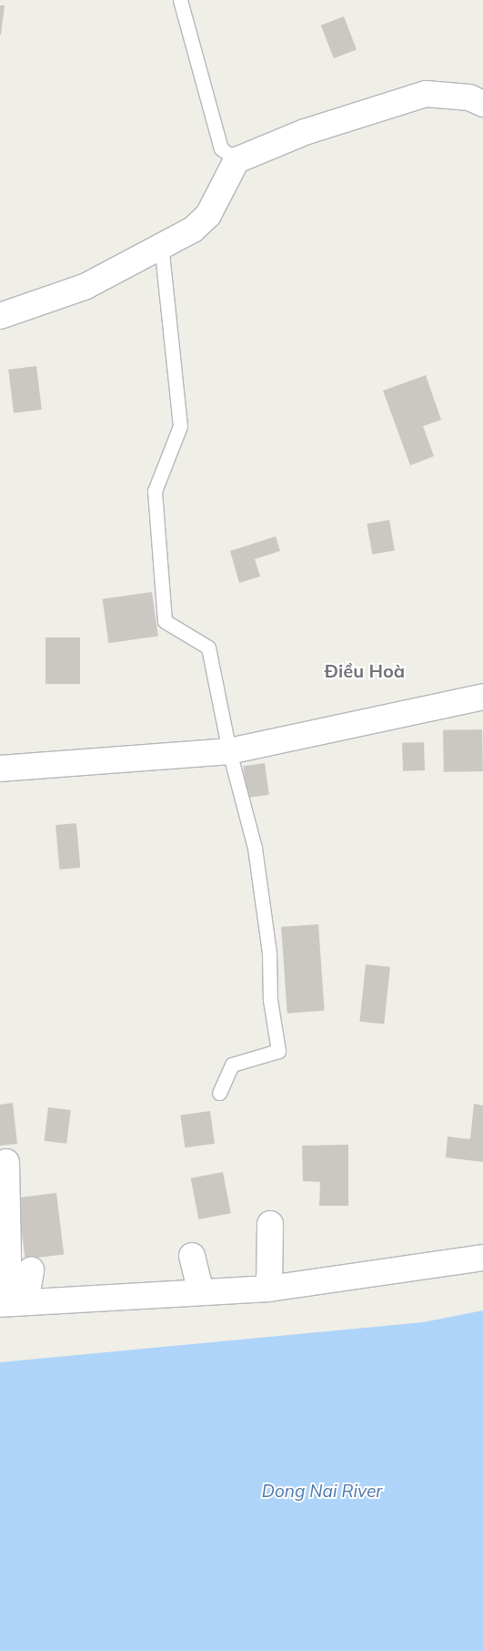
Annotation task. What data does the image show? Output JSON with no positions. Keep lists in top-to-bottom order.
{
  "districts": ["Điều Hoà"],
  "water": ["Dong Nai River"]
}
